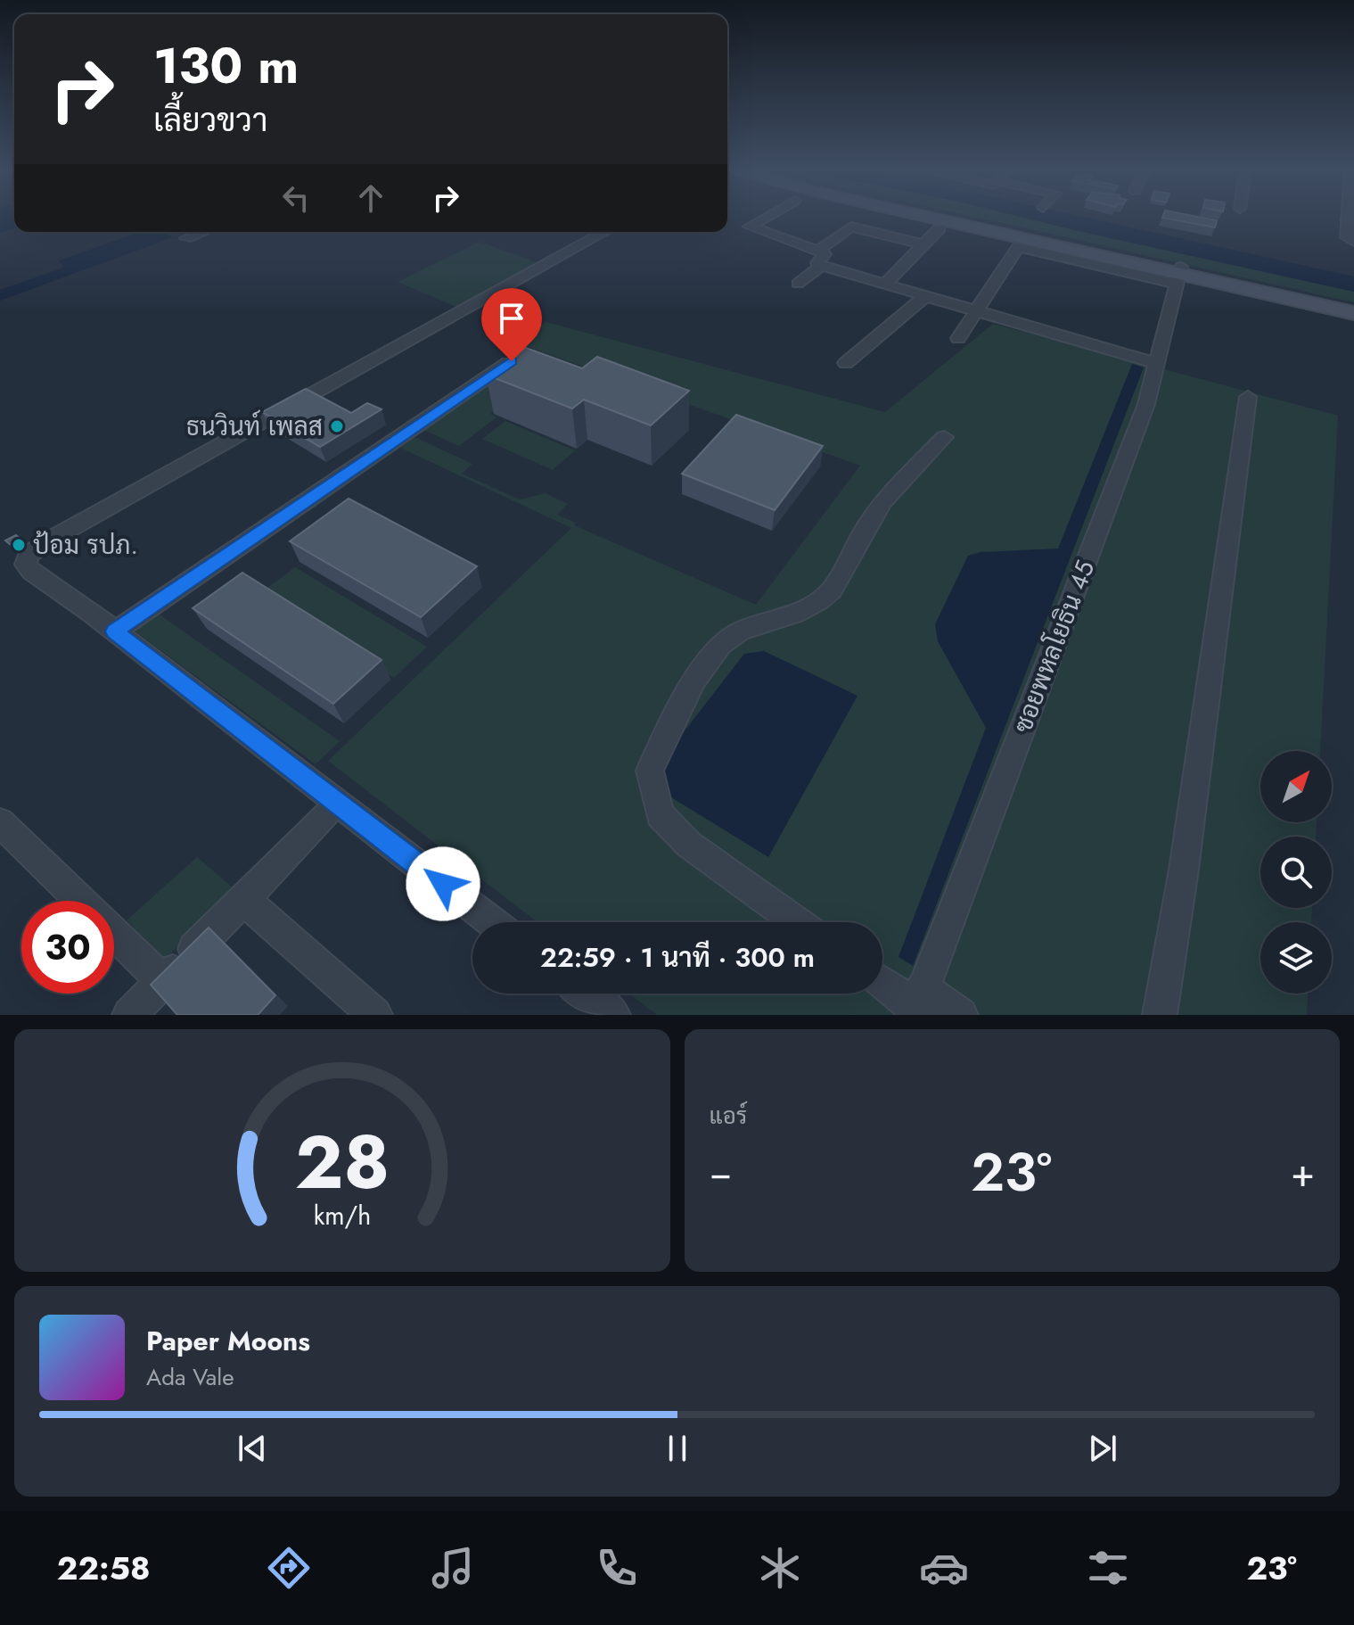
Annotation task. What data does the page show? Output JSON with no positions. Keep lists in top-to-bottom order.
{
  "streets": {
    "street": ["ซอยพหลโยธิน 45"]
  },
  "places": ["ธนวินท์ เพลส", "ป้อม รปภ."],
  "north": "top right",
  "page": {
    "turn": ["130 m", "เลี้ยวขวา"],
    "limit": "30",
    "trip": "22:59 · 1 นาที · 300 m",
    "tile": "แอร์",
    "heat": ["−", "23°", "+"],
    "song": ["Paper Moons", "Ada Vale"],
    "tabs": ["22:58", "23°"],
    "gauge": ["28", "km/h"]
  }
}
